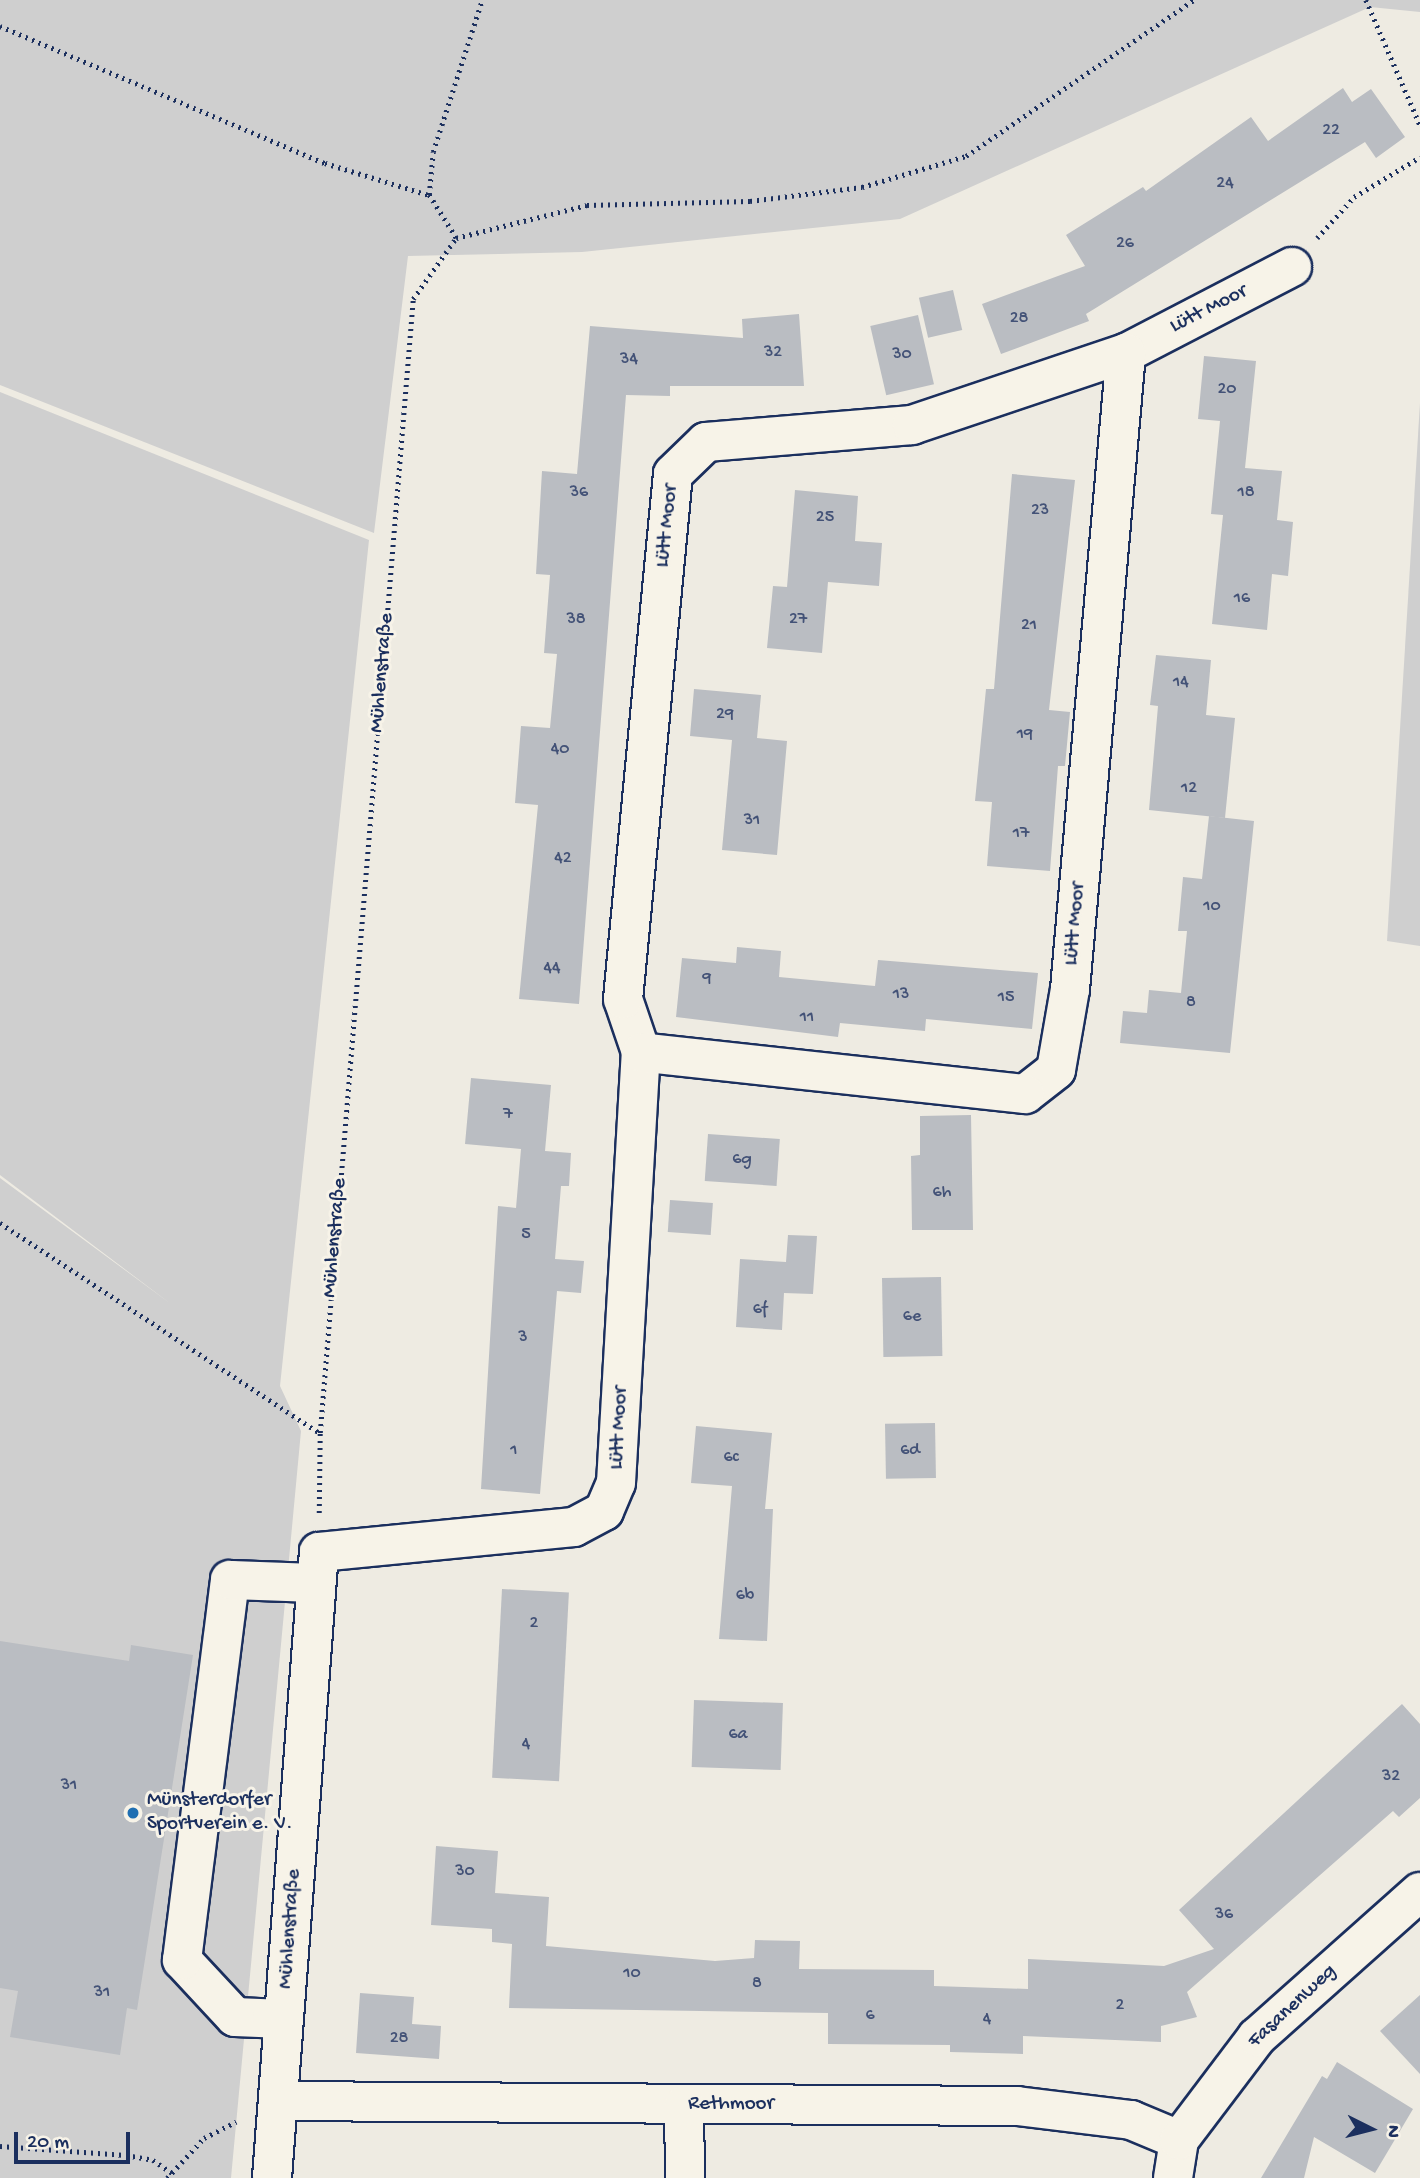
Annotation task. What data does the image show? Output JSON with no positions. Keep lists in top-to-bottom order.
{
  "streets": {
    "street": [
      "Lütt Moor",
      "Mühlenstraße",
      "Fasanenweg",
      "Rethmoor"
    ]
  },
  "crossings": [
    ["Lütt Moor", "Mühlenstraße"],
    ["Mühlenstraße", "Rethmoor"],
    ["Fasanenweg", "Rethmoor"]
  ],
  "places": ["Münsterdorfer Sportverein e. V."],
  "house_numbers": [
    "22",
    "24",
    "26",
    "28",
    "32",
    "30",
    "34",
    "20",
    "36",
    "18",
    "23",
    "25",
    "16",
    "38",
    "27",
    "21",
    "14",
    "29",
    "19",
    "40",
    "12",
    "31",
    "17",
    "42",
    "10",
    "44",
    "9",
    "13",
    "15",
    "8",
    "11",
    "7",
    "6g",
    "6h",
    "5",
    "6f",
    "6e",
    "3",
    "1",
    "6d",
    "6c",
    "6b",
    "2",
    "6a",
    "4",
    "32",
    "31",
    "30",
    "36",
    "10",
    "8",
    "31",
    "2",
    "6",
    "4",
    "28"
  ],
  "scale_bar": "20 m",
  "north": "right"
}
